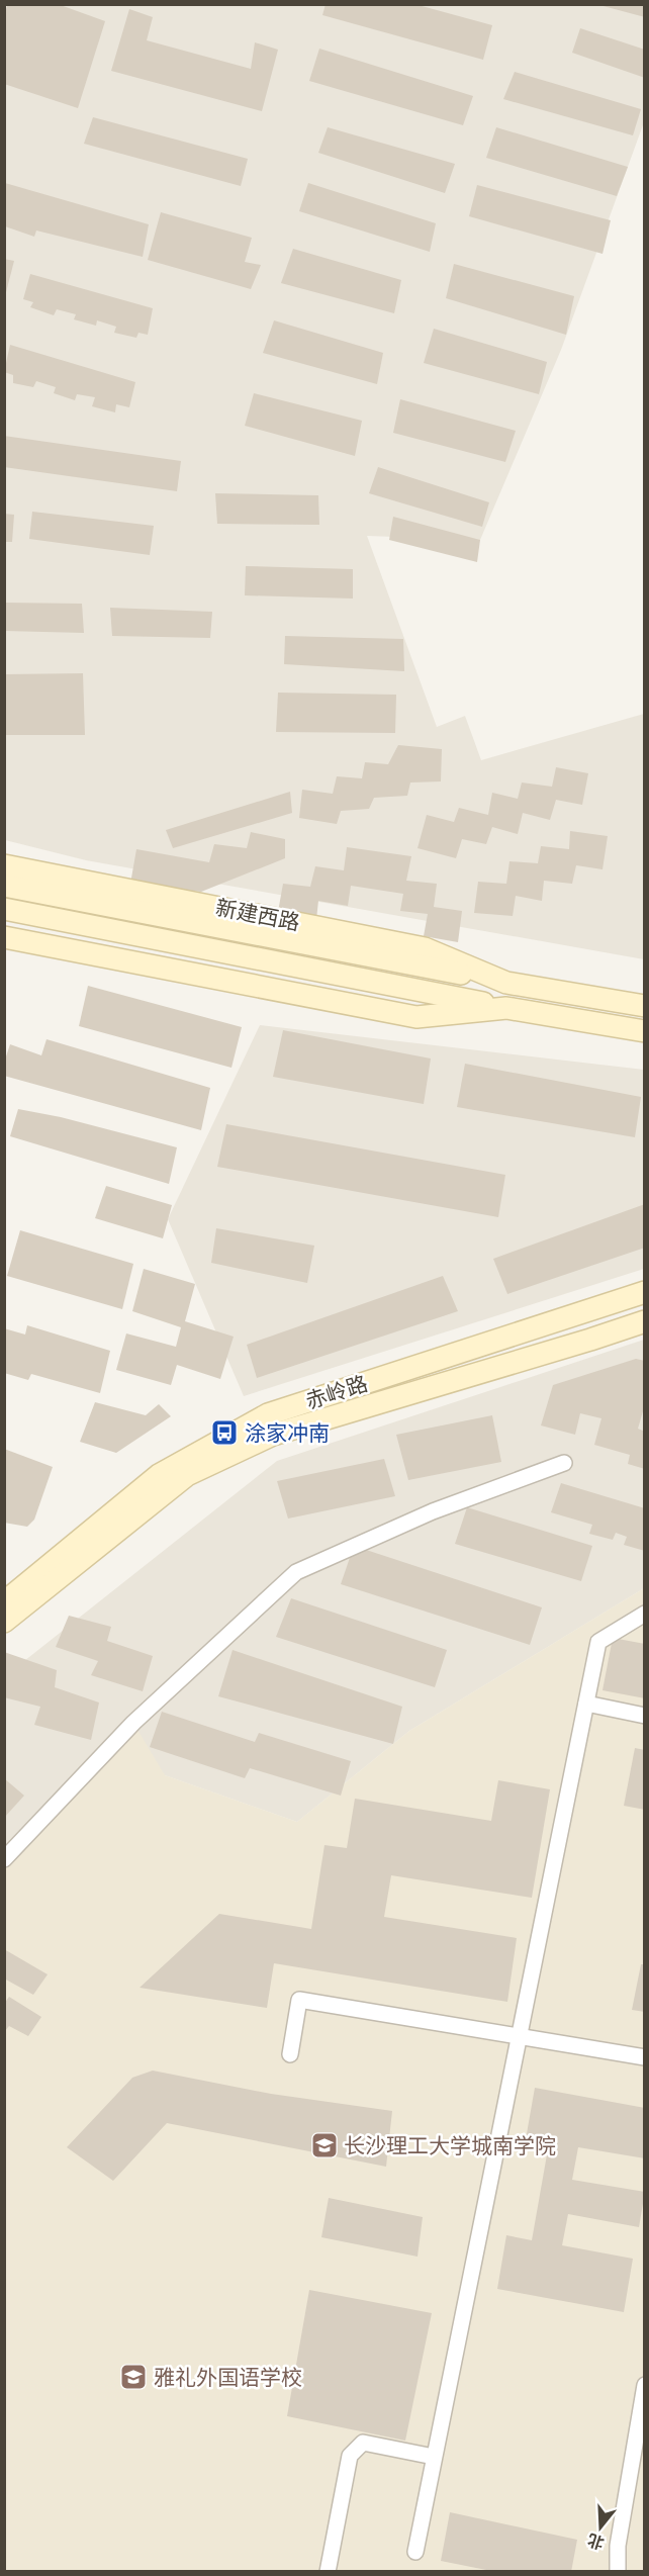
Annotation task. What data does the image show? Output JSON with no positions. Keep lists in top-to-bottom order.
{
  "streets": {
    "main road": ["新建西路", "赤岭路"]
  },
  "places": {
    "bus stop": ["涂家冲南"],
    "school or university": ["长沙理工大学城南学院", "雅礼外国语学校"]
  },
  "north": "bottom"
}
